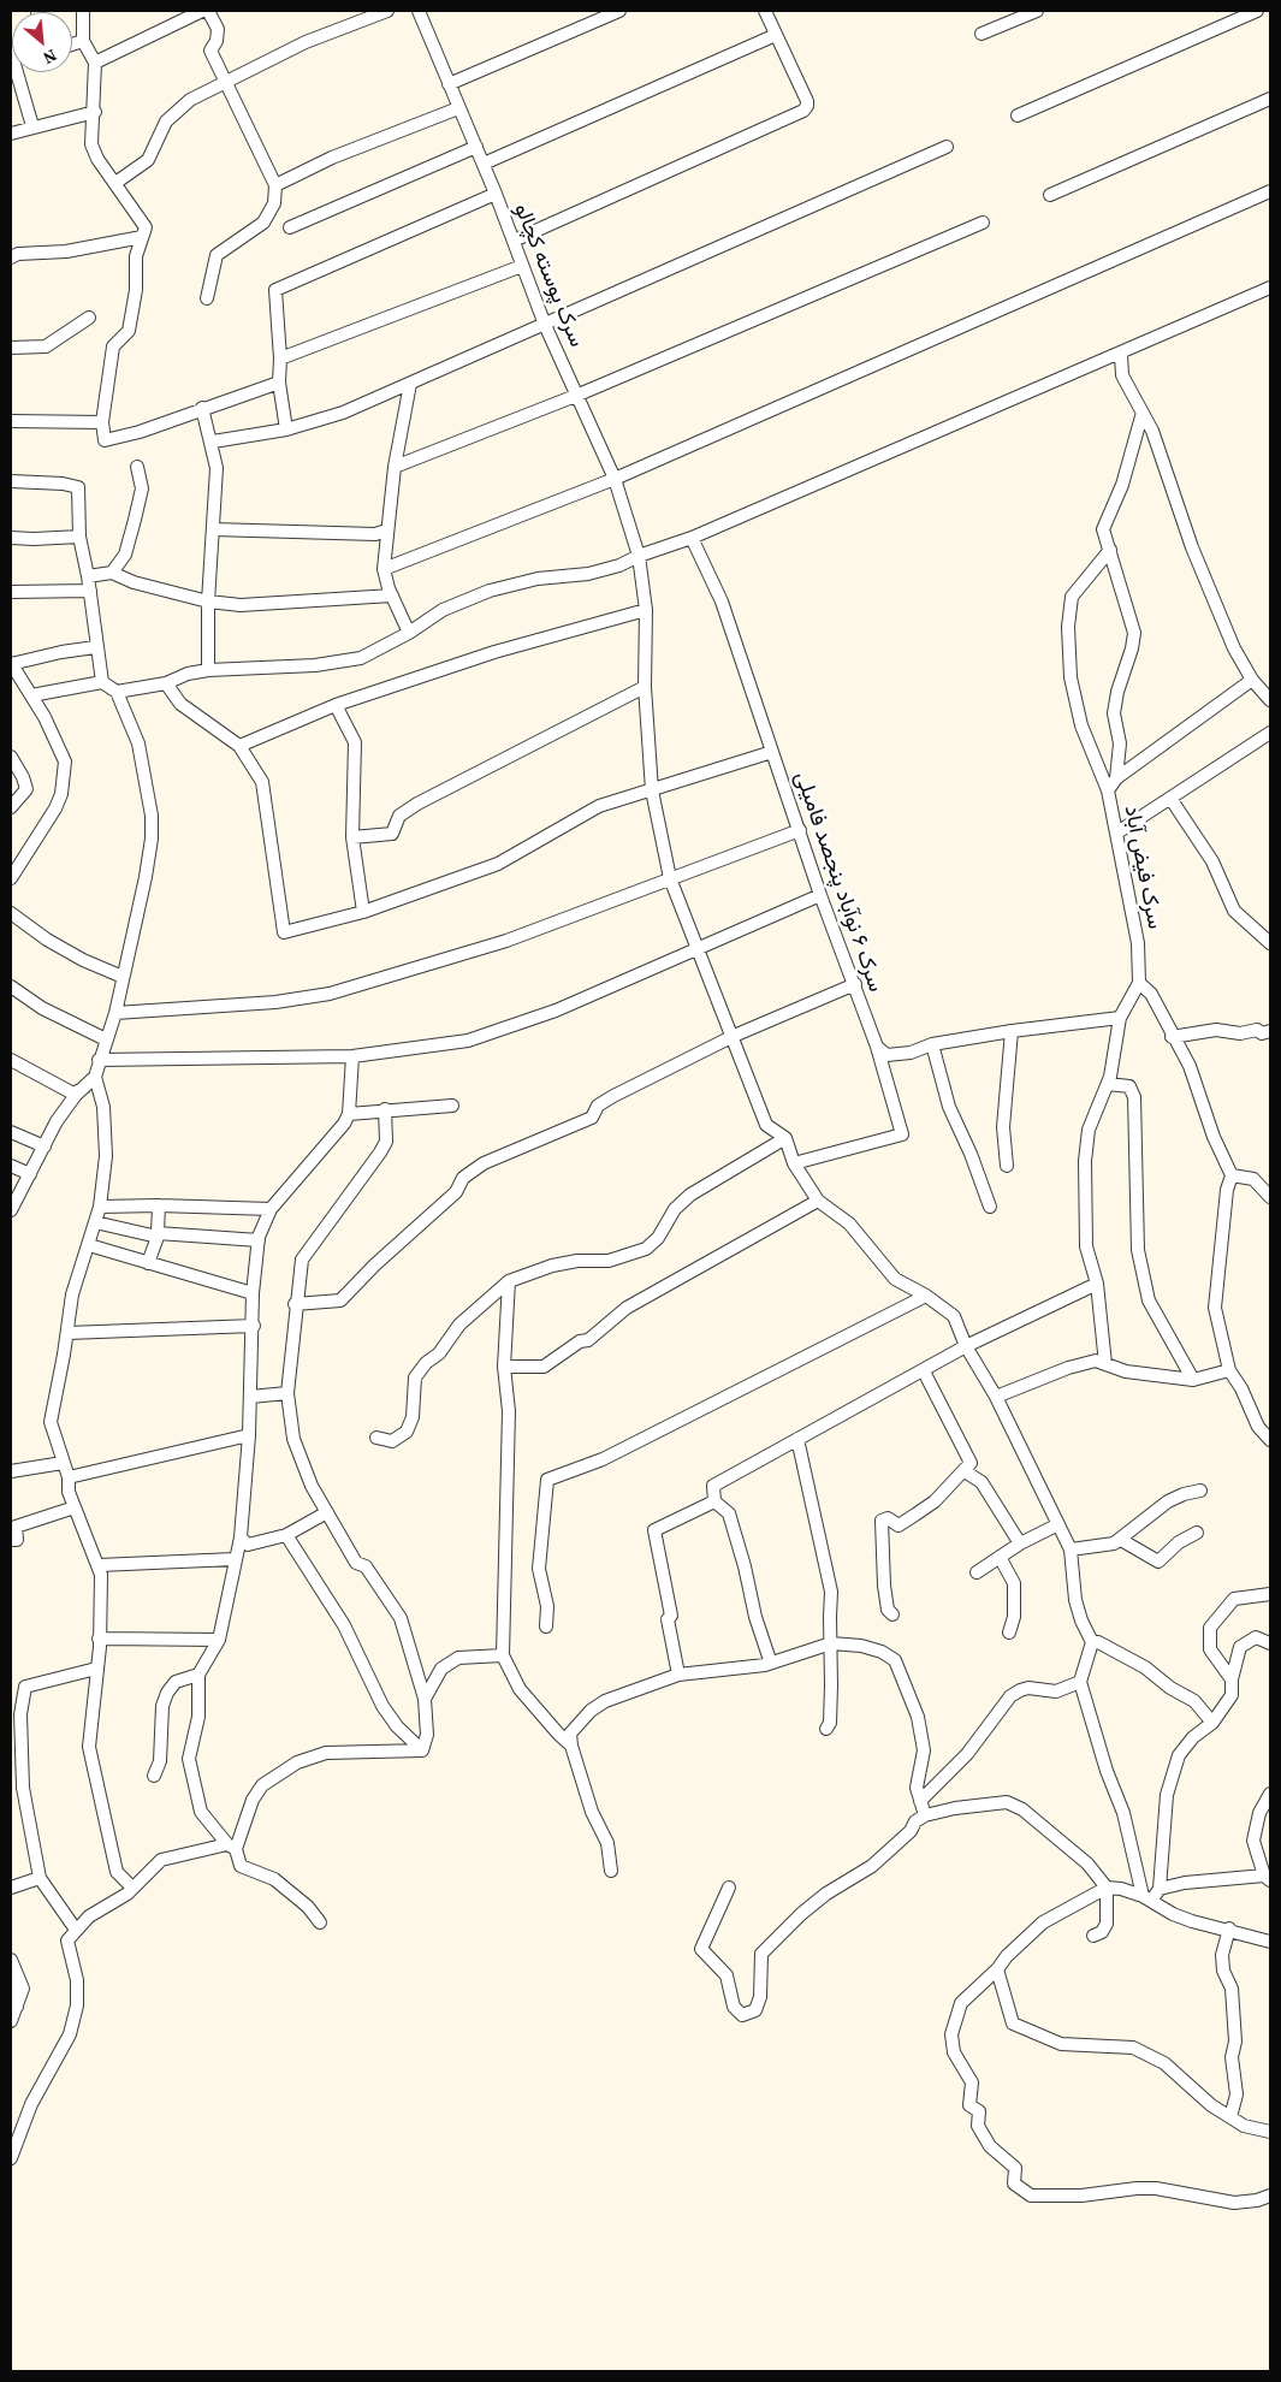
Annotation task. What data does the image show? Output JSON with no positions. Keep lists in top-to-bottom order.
{
  "streets": {
    "street": ["سرک پوسته کچالو", "سرک فيض آباد", "سرک ۶ نوآباد پنجصد فامیلی"]
  },
  "north": "bottom right"
}
